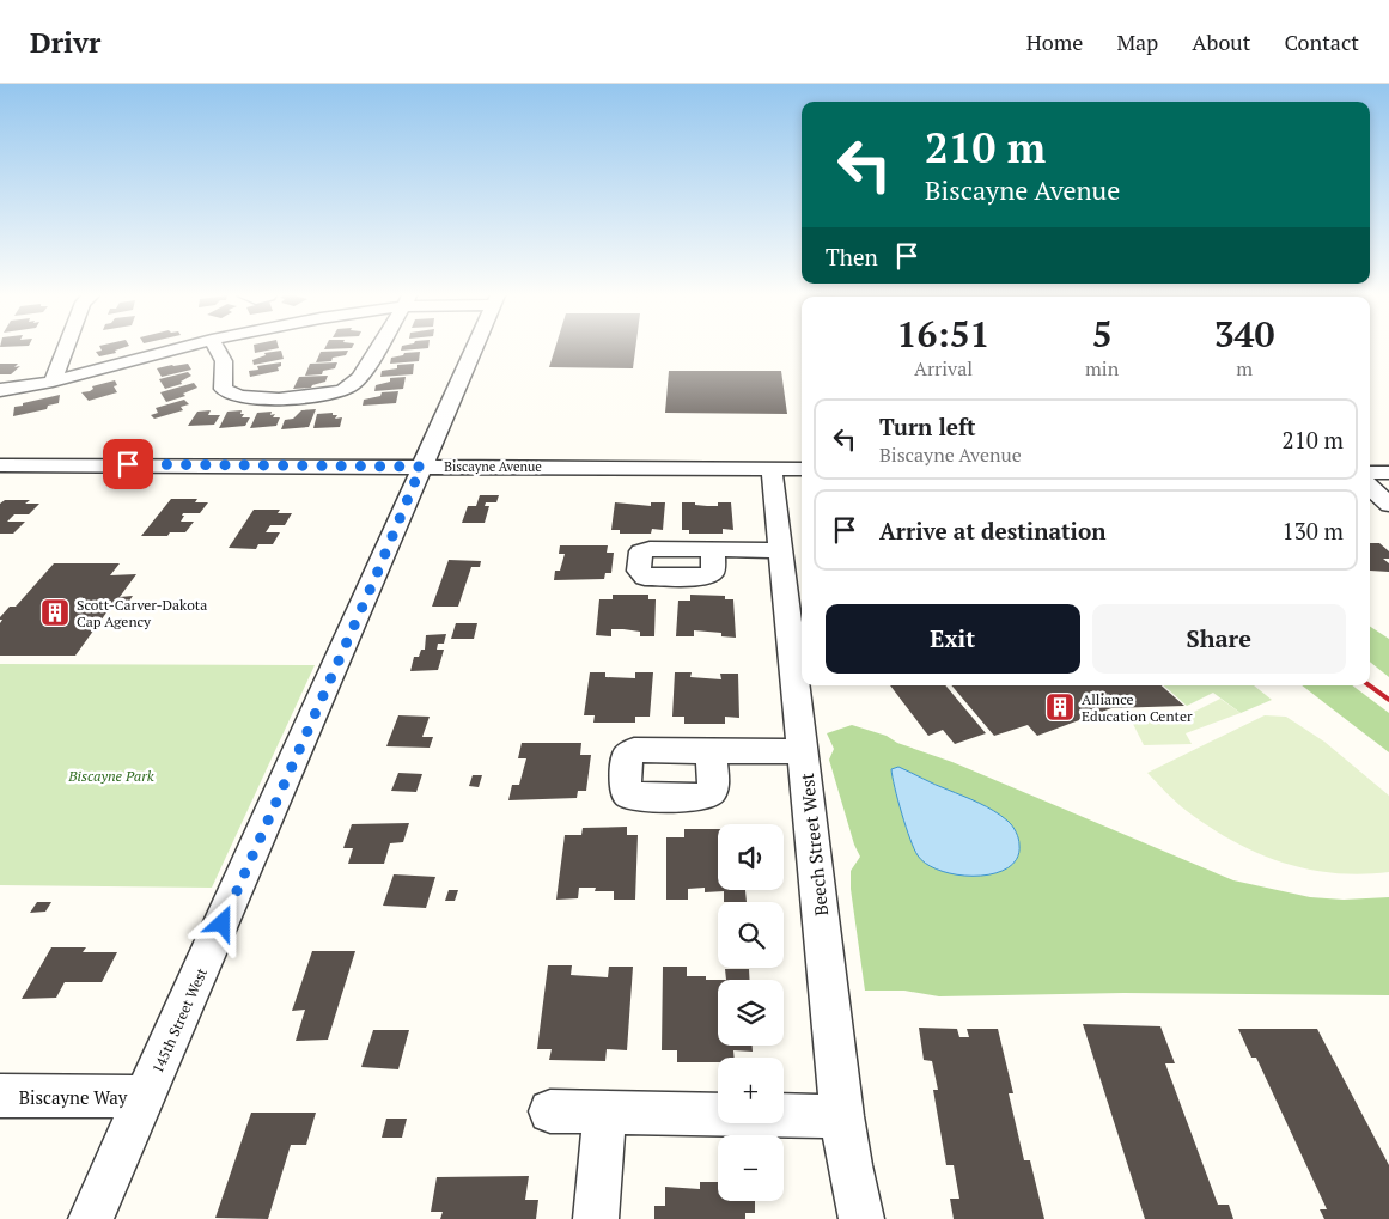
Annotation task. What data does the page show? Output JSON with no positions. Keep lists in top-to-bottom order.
{
  "streets": {
    "street": [
      "Biscayne Avenue",
      "Beech Street West",
      "145th Street West",
      "Biscayne Way"
    ]
  },
  "crossings": [
    ["Biscayne Avenue", "Beech Street West"],
    ["Biscayne Avenue", "145th Street West"],
    ["145th Street West", "Biscayne Way"]
  ],
  "parks": ["Biscayne Park"],
  "places": {
    "building": ["Scott-Carver-Dakota Cap Agency", "Alliance Education Center"]
  },
  "page": {
    "header": "Drivr",
    "nav": [
      "Home",
      "Map",
      "About",
      "Contact"
    ],
    "turn": ["210 m", "Biscayne Avenue"],
    "then": "Then",
    "eta": [
      "16:51",
      "Arrival",
      "5",
      "min",
      "340",
      "m"
    ],
    "list": [
      {
        "name": "Turn left",
        "note": "Biscayne Avenue",
        "value": "210 m"
      },
      {
        "name": "Arrive at destination",
        "value": "130 m"
      }
    ],
    "buttons": ["Exit", "Share"],
    "map_buttons": ["+", "−"]
  }
}
